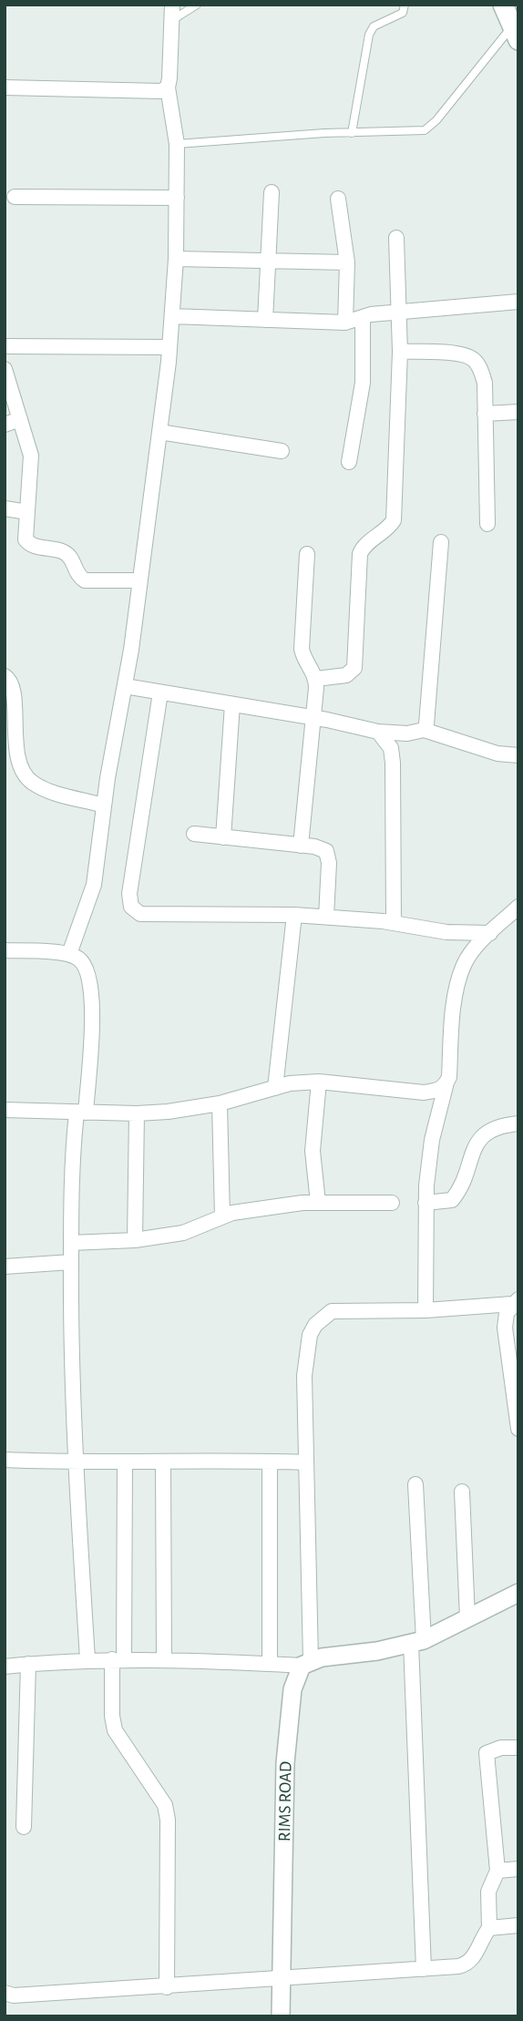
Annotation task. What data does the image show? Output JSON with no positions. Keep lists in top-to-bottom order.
{
  "streets": {
    "street": ["RIMS ROAD"]
  }
}
